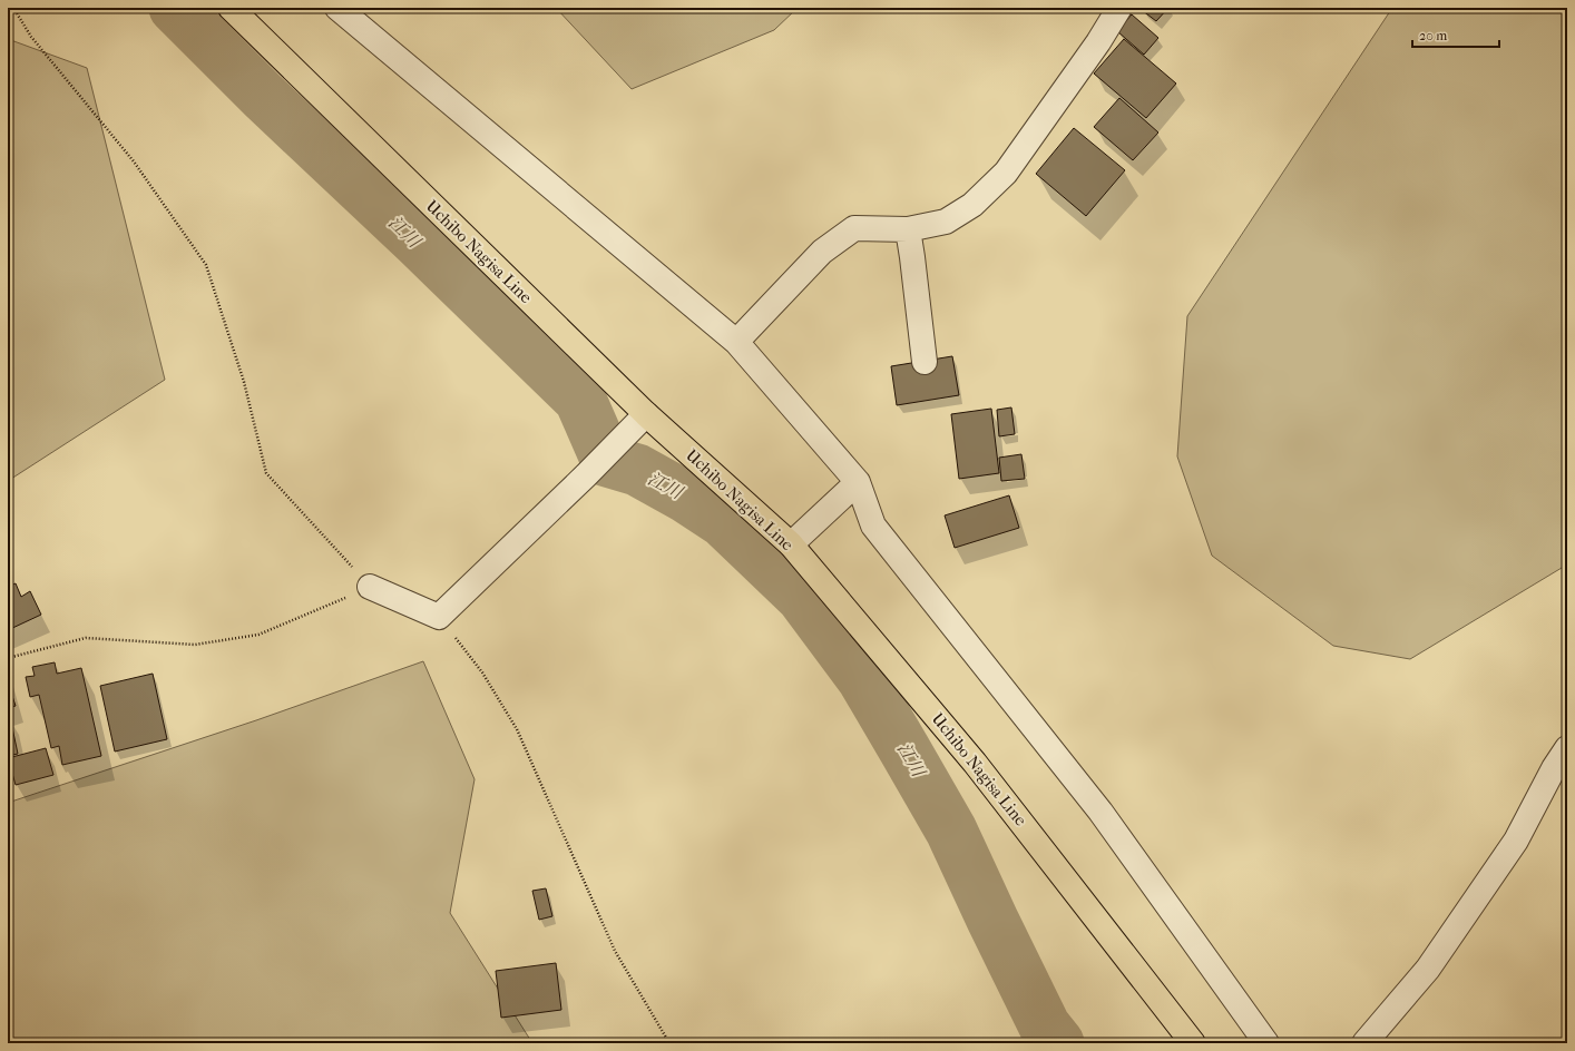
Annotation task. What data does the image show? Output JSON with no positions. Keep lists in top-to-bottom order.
{
  "streets": {
    "highway": ["Uchibo Nagisa Line"]
  },
  "water": ["江川"],
  "scale_bar": "20 m"
}
